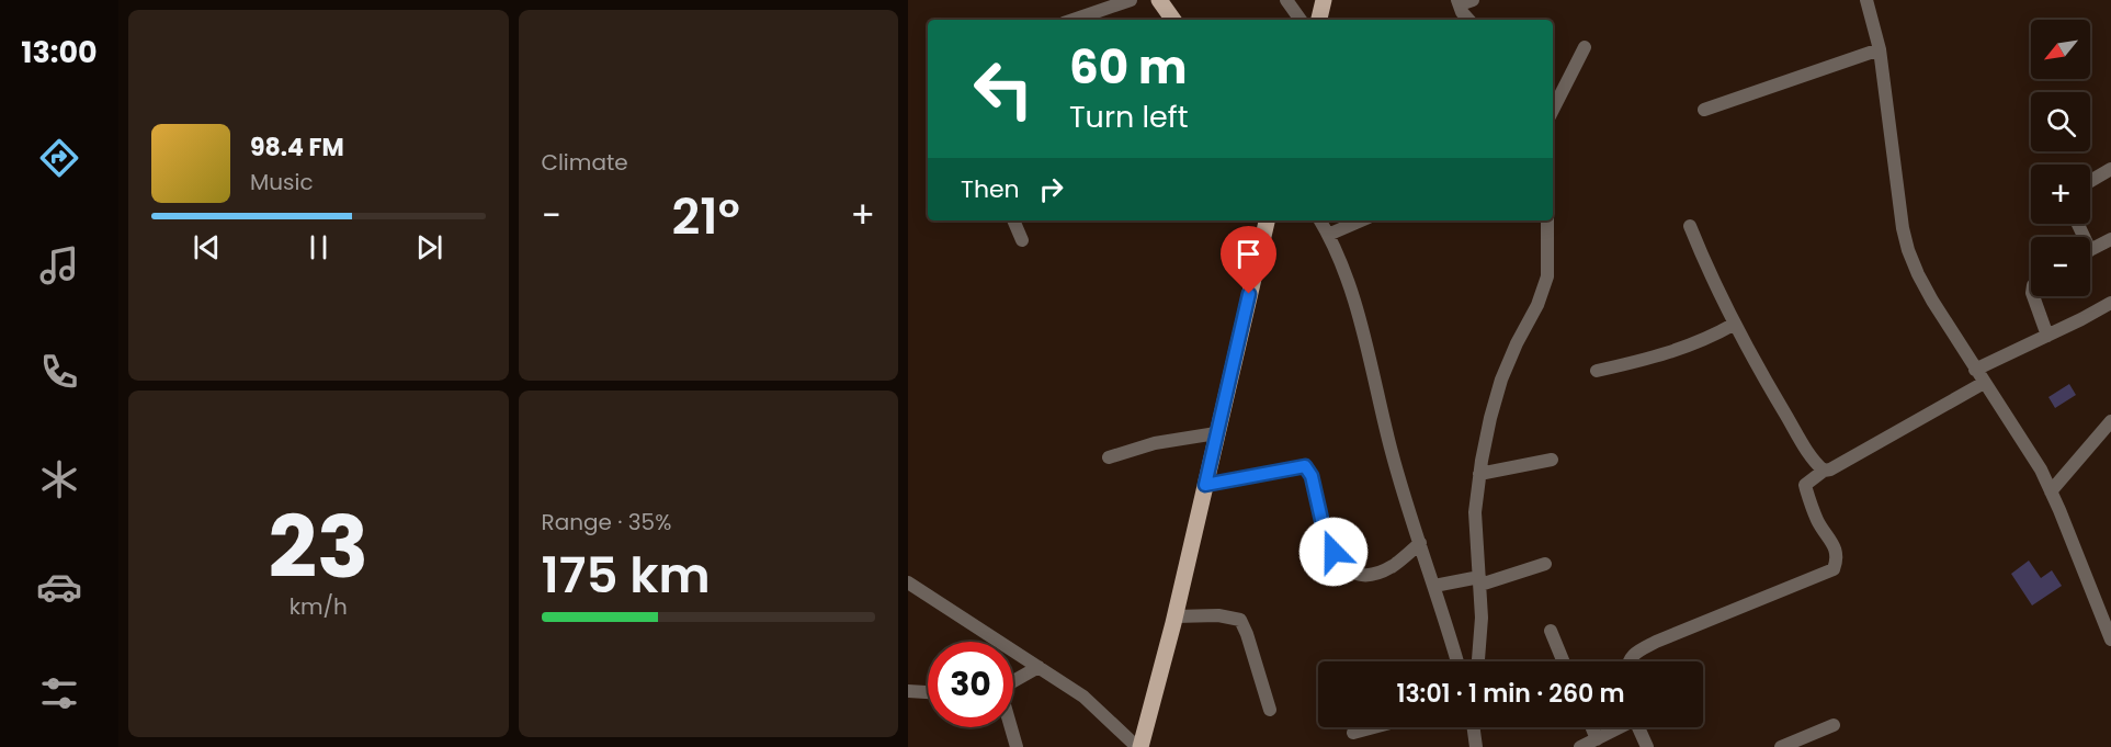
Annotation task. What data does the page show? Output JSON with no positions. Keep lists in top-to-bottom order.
{
  "north": "bottom left",
  "page": {
    "tabs": "13:00",
    "tile": [
      "Climate",
      ["23", "km/h"],
      ["Range · 35%", "175 km"]
    ],
    "map_buttons": ["+", "−"],
    "turn": ["60 m", "Turn left"],
    "song": ["98.4 FM", "Music"],
    "then": "Then",
    "heat": ["−", "21°", "+"],
    "limit": "30",
    "trip": "13:01 · 1 min · 260 m"
  }
}
